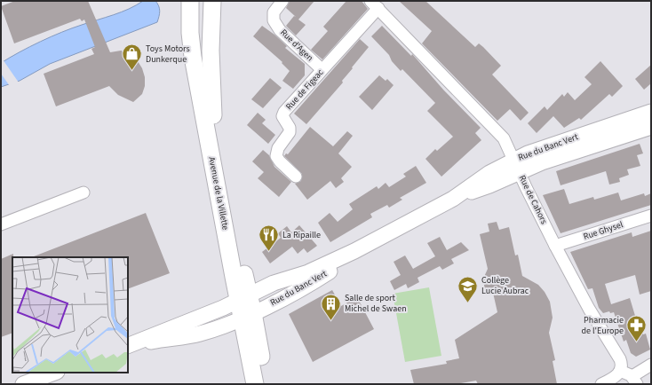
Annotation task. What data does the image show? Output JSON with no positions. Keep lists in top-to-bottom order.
{
  "streets": {
    "main road": ["Avenue de la Villette"],
    "street": [
      "Rue d'Agen",
      "Rue de Figeac",
      "Rue du Banc Vert",
      "Rue de Cahors",
      "Rue Ghysel"
    ]
  },
  "crossings": [
    ["Rue d'Agen", "Rue de Figeac"],
    ["Rue de Figeac", "Rue de Cahors"],
    ["Rue du Banc Vert", "Avenue de la Villette"],
    ["Rue du Banc Vert", "Rue de Cahors"],
    ["Rue de Cahors", "Rue Ghysel"]
  ],
  "places": {
    "shop": ["Toys Motors Dunkerque"],
    "restaurant": ["La Ripaille"],
    "school or university": ["Collège Lucie Aubrac"],
    "building": ["Salle de sport Michel de Swaen"],
    "pharmacy": ["Pharmacie de l'Europe"]
  }
}
